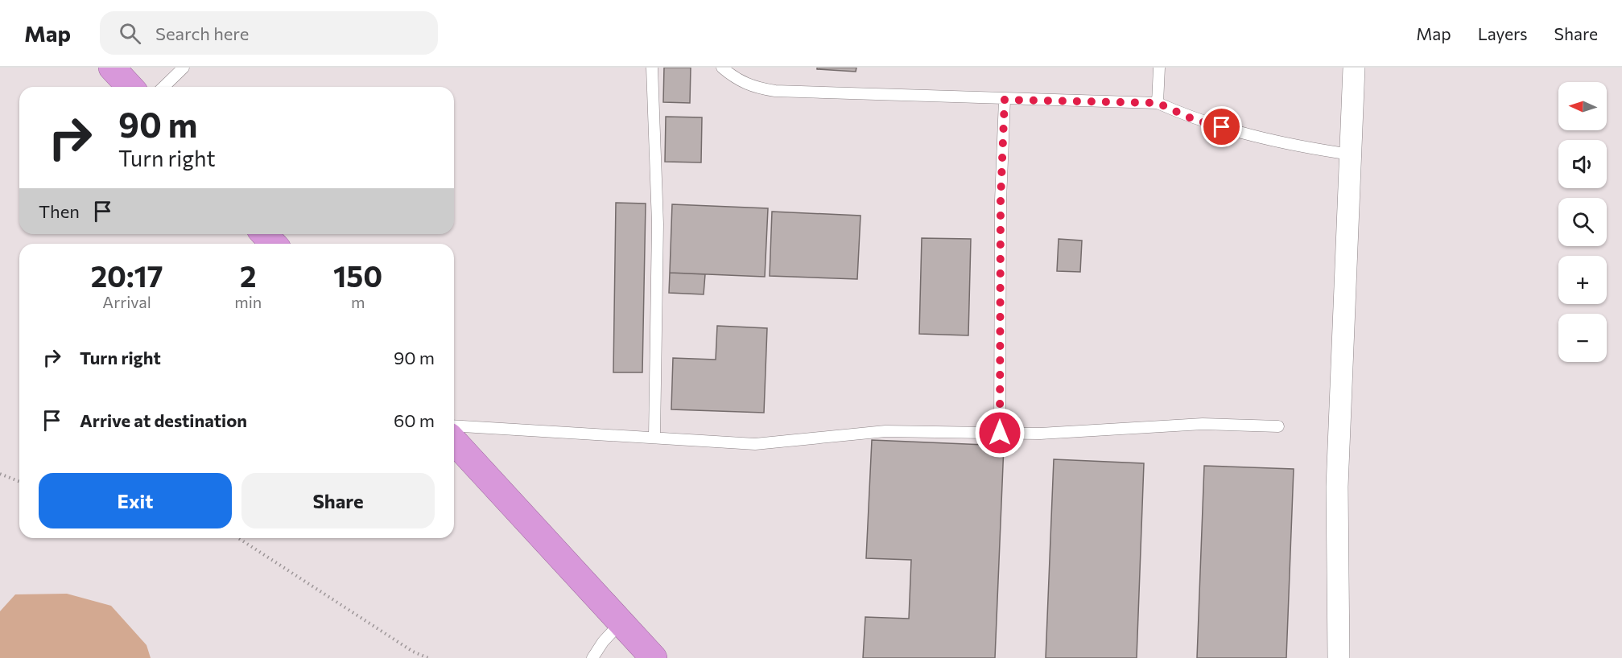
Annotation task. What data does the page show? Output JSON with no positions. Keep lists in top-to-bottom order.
{
  "north": "left",
  "page": {
    "header": "Map",
    "search": "Search here",
    "nav": ["Map", "Layers", "Share"],
    "map_buttons": ["+", "−"],
    "turn": ["90 m", "Turn right"],
    "then": "Then",
    "eta": [
      "20:17",
      "Arrival",
      "2",
      "min",
      "150",
      "m"
    ],
    "list": [
      {
        "name": "Turn right",
        "value": "90 m"
      },
      {
        "name": "Arrive at destination",
        "value": "60 m"
      }
    ],
    "buttons": ["Exit", "Share"]
  }
}
